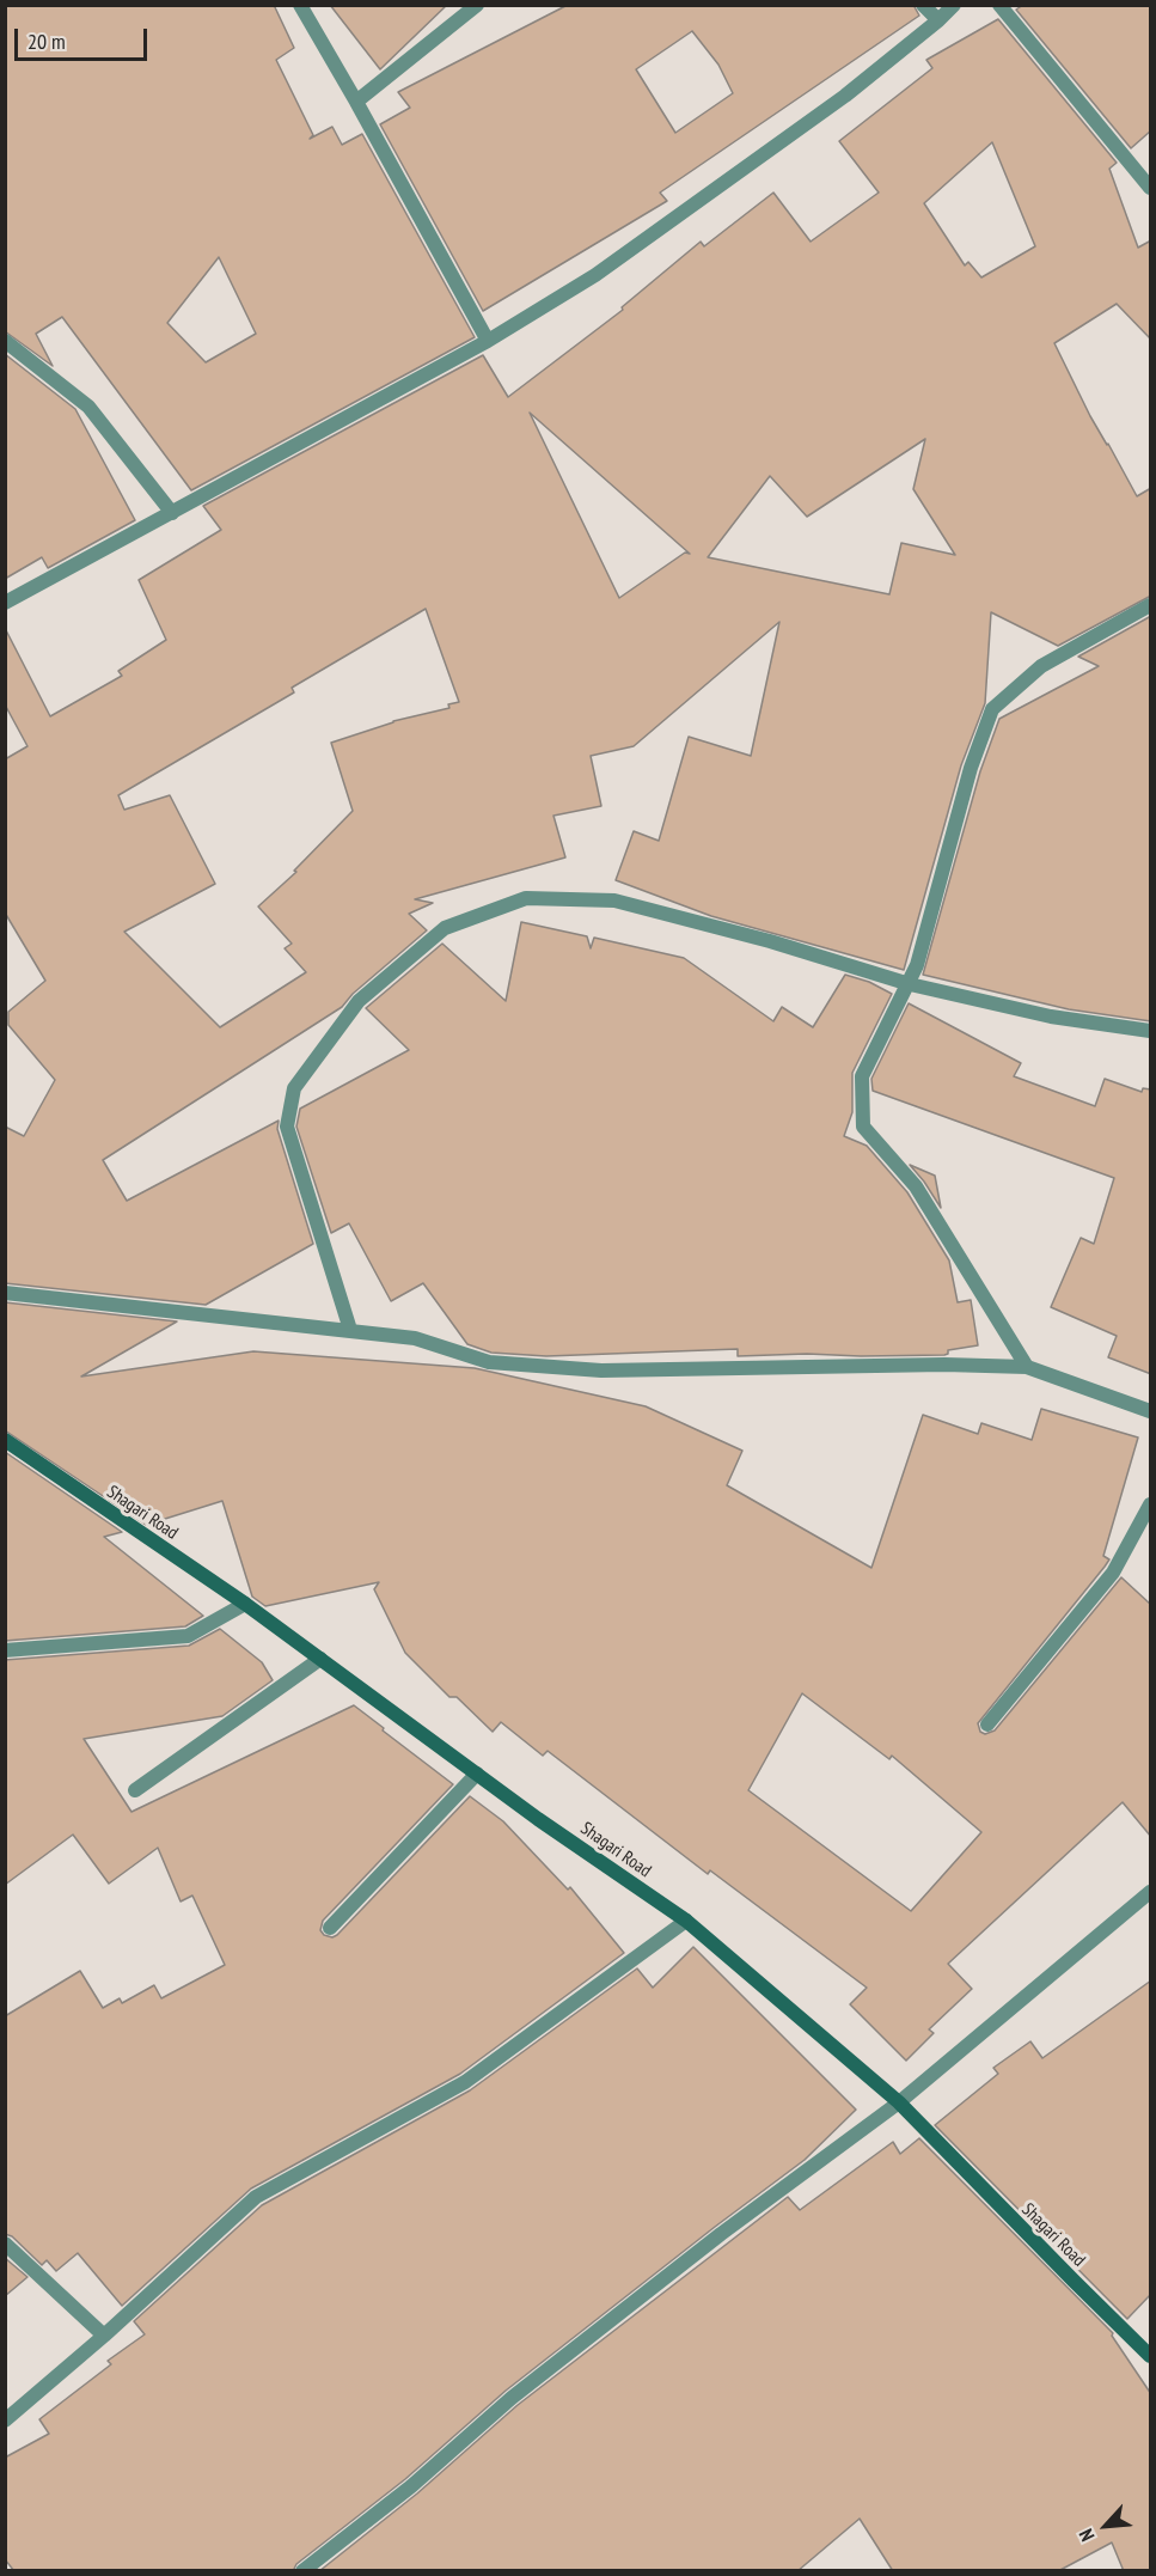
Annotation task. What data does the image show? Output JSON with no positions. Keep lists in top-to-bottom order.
{
  "streets": {
    "street": ["Shagari Road"]
  },
  "scale_bar": "20 m",
  "north": "bottom left"
}
